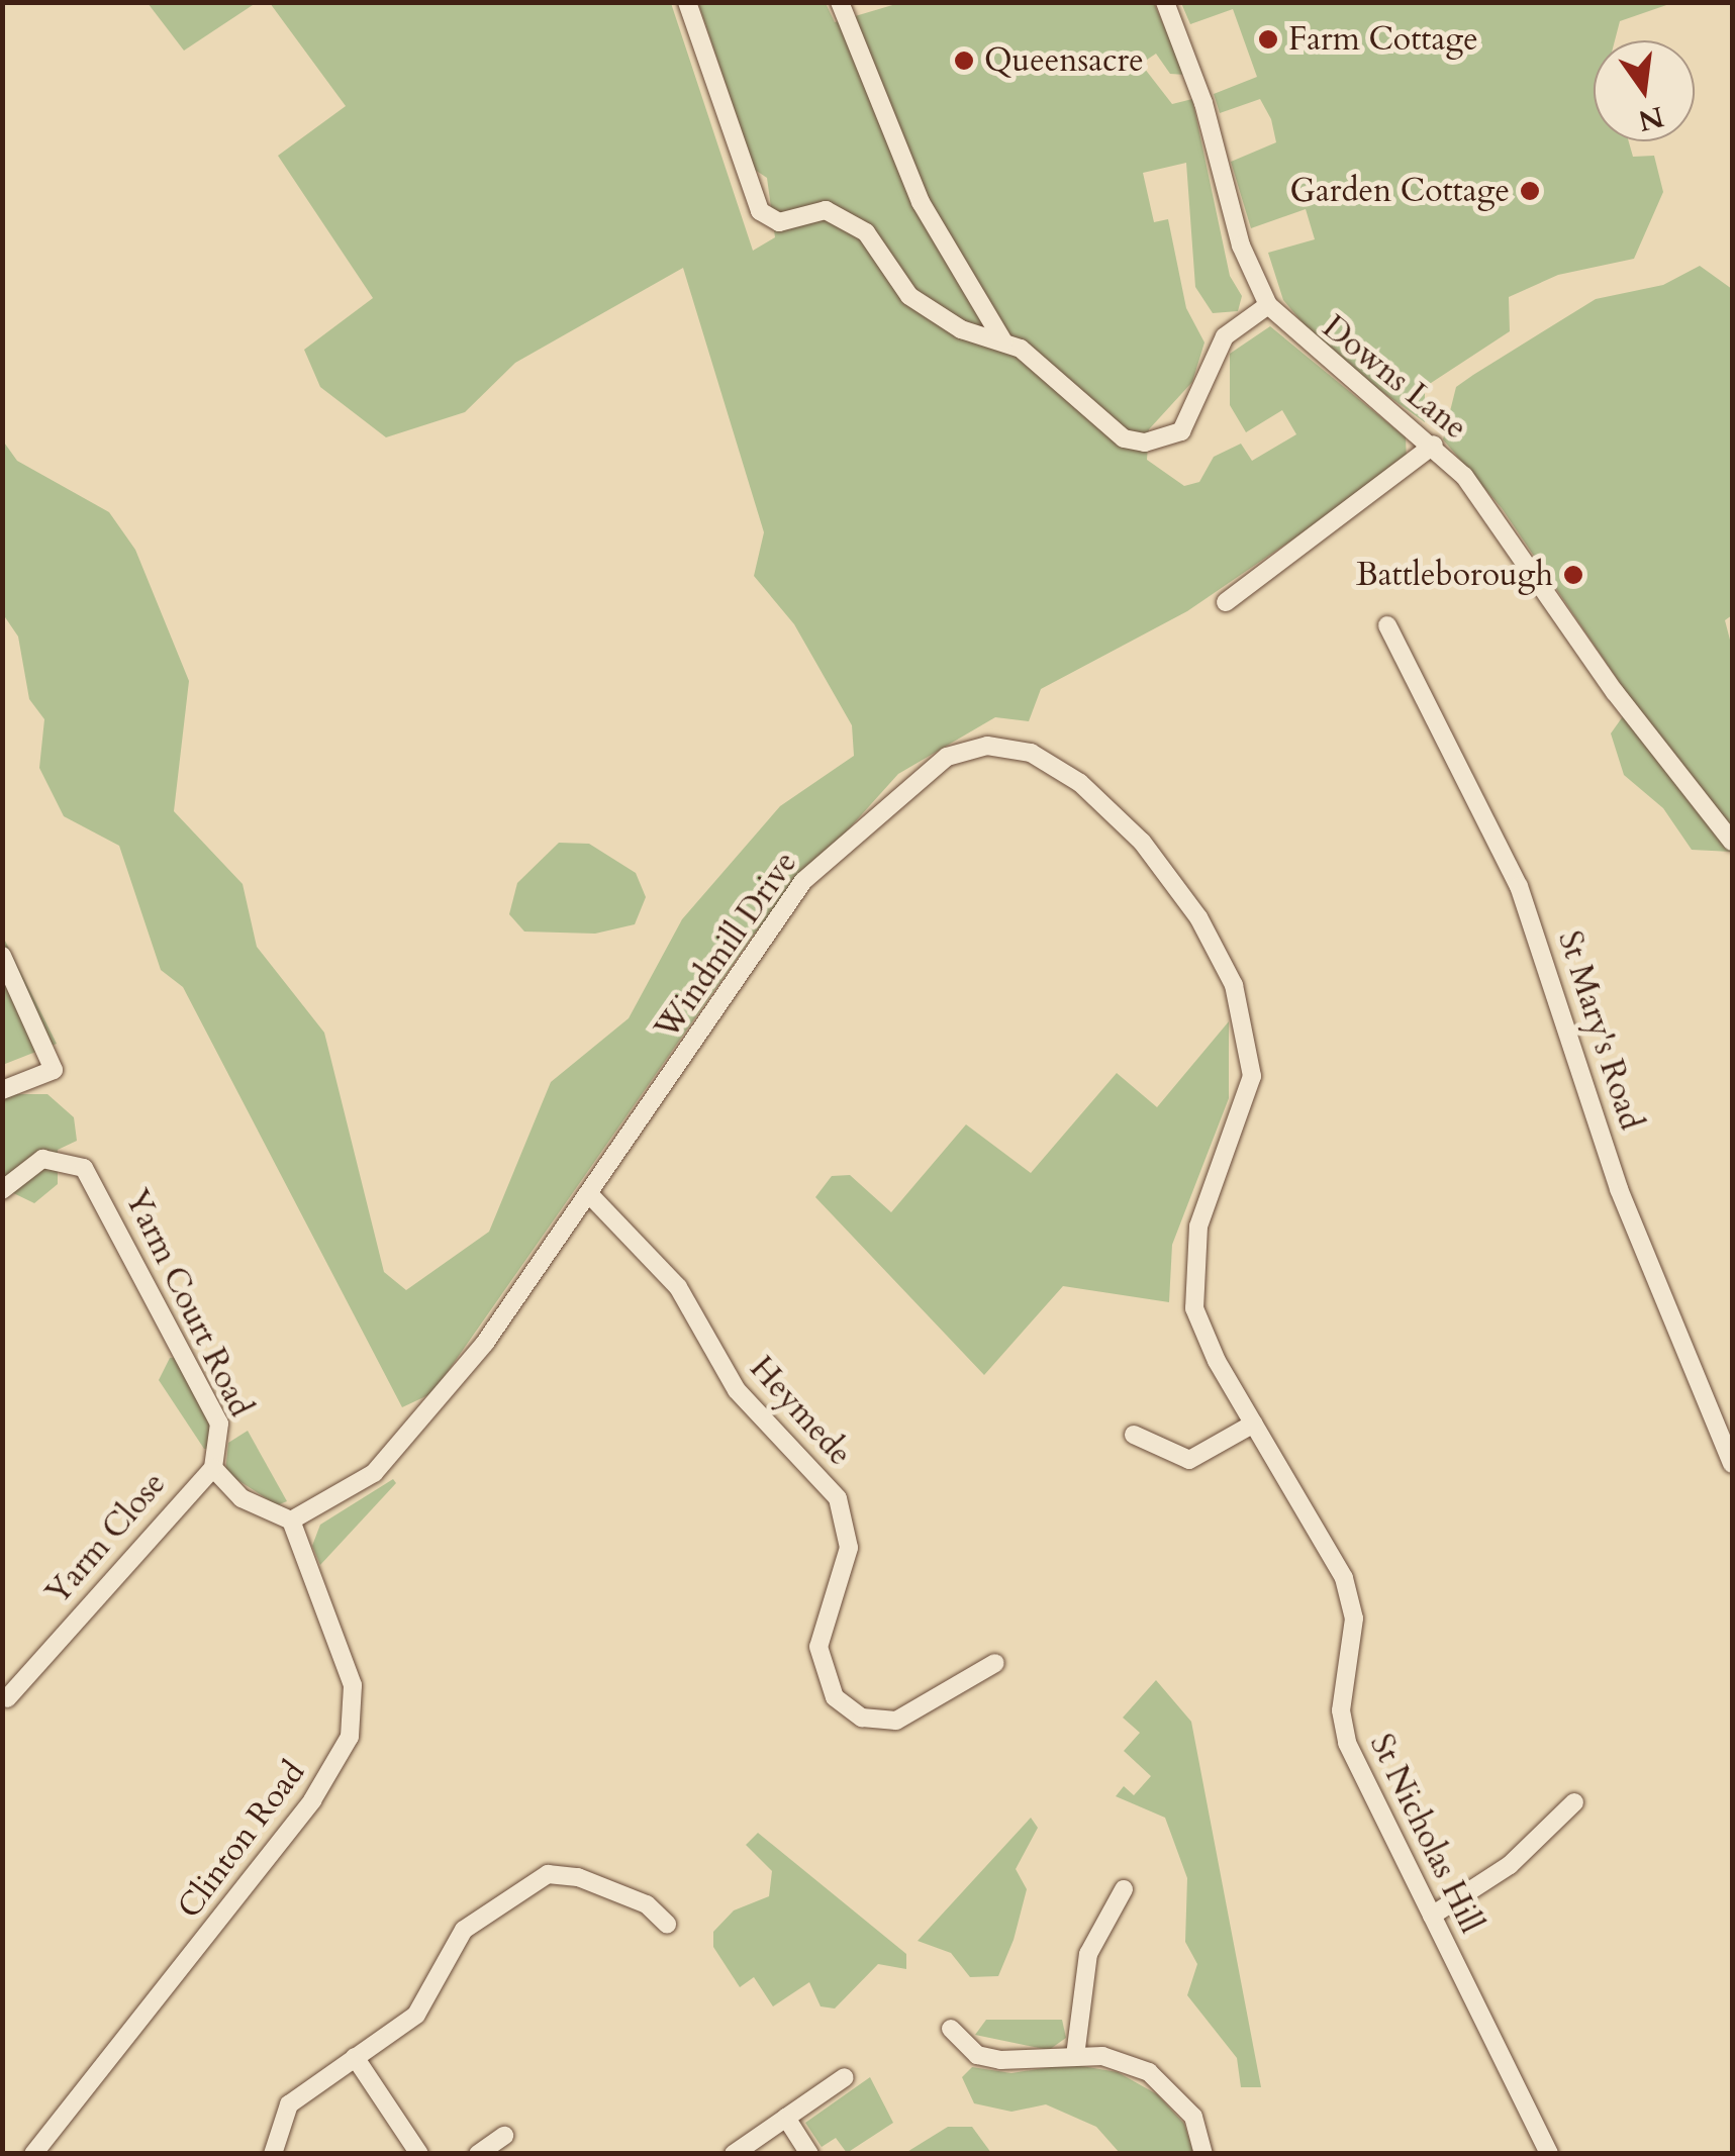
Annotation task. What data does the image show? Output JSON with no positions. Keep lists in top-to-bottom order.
{
  "streets": {
    "street": [
      "Downs Lane",
      "Windmill Drive",
      "St Mary's Road",
      "Yarm Court Road",
      "Heymede",
      "Yarm Close",
      "St Nicholas Hill",
      "Clinton Road"
    ]
  },
  "crossings": [
    ["Windmill Drive", "Yarm Court Road"],
    ["Windmill Drive", "Heymede"],
    ["Windmill Drive", "St Nicholas Hill"],
    ["Windmill Drive", "Clinton Road"],
    ["Yarm Court Road", "Yarm Close"],
    ["Yarm Court Road", "Clinton Road"]
  ],
  "places": [
    "Farm Cottage",
    "Queensacre",
    "Garden Cottage",
    "Battleborough"
  ],
  "north": "bottom"
}
